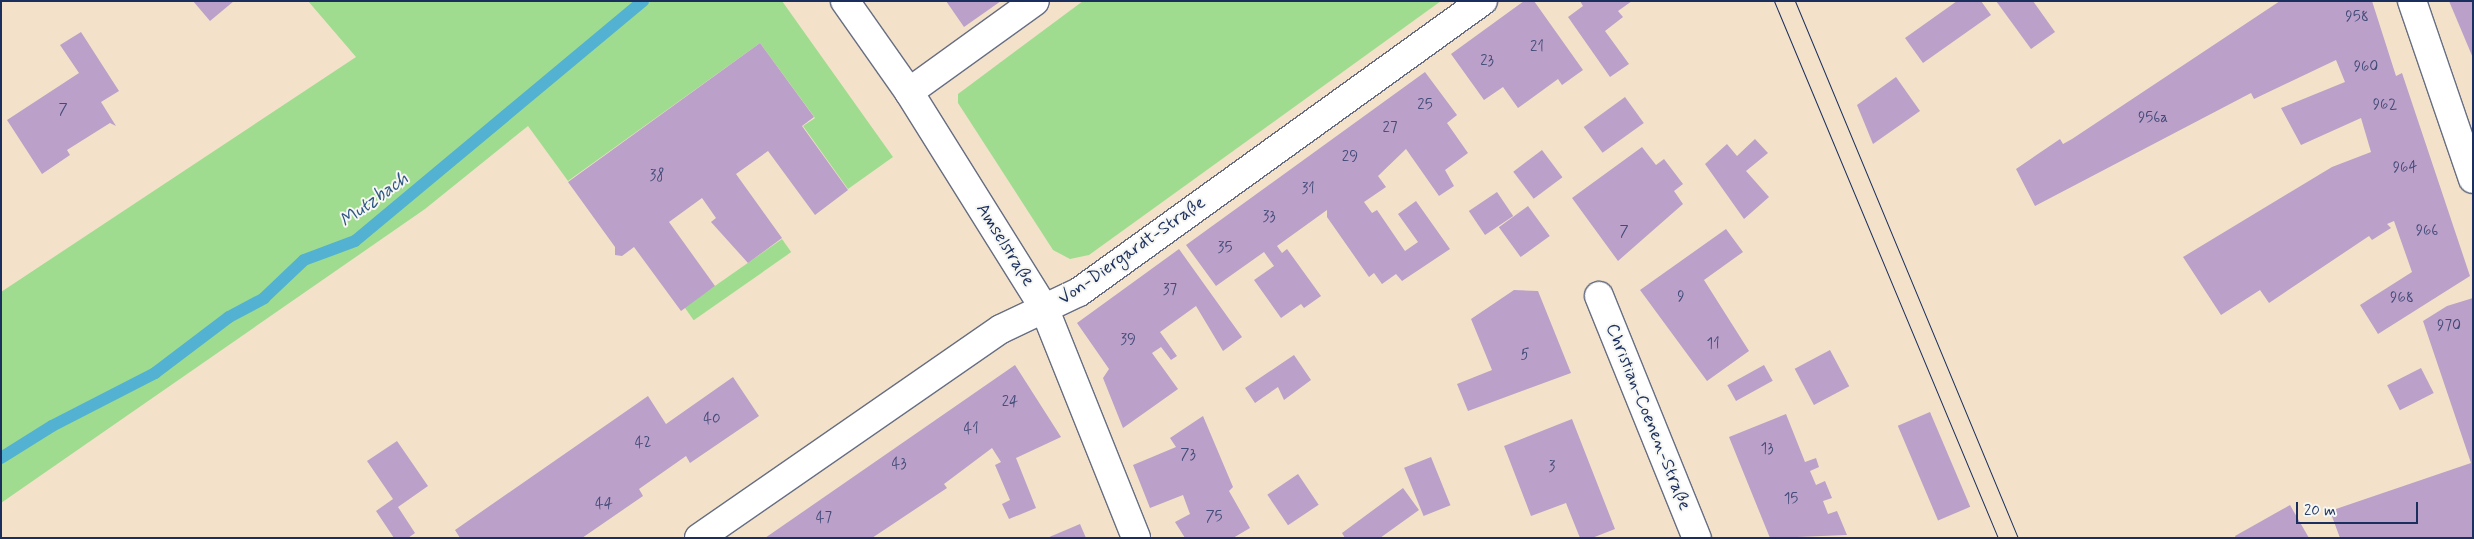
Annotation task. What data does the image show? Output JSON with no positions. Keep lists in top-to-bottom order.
{
  "streets": {
    "street": ["Amselstraße", "Von-Diergardt-Straße", "Christian-Coenen-Straße"]
  },
  "crossings": [
    ["Amselstraße", "Von-Diergardt-Straße"]
  ],
  "water": ["Mutzbach"],
  "house_numbers": [
    "958",
    "21",
    "23",
    "960",
    "25",
    "962",
    "7",
    "956a",
    "27",
    "29",
    "964",
    "38",
    "31",
    "33",
    "966",
    "7",
    "35",
    "37",
    "9",
    "968",
    "970",
    "39",
    "11",
    "5",
    "24",
    "40",
    "41",
    "42",
    "13",
    "73",
    "43",
    "3",
    "15",
    "44",
    "75",
    "47"
  ],
  "scale_bar": "20 m"
}
